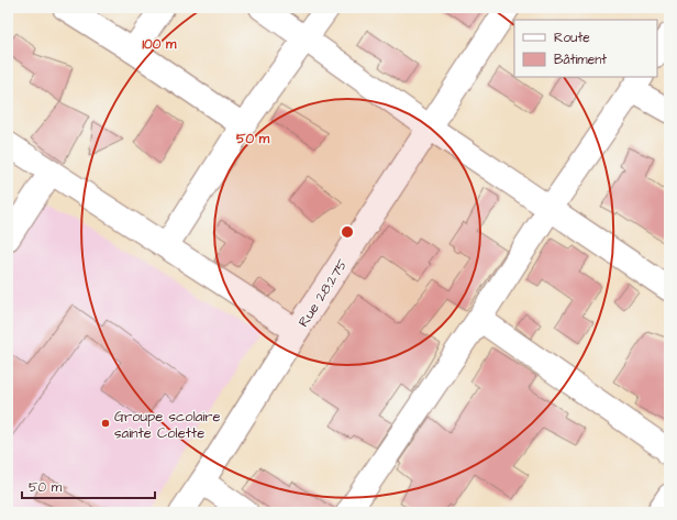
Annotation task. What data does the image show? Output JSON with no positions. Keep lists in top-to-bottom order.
{
  "streets": {
    "street": ["Rue 28.275"]
  },
  "places": ["Groupe scolaire sainte Colette"],
  "legend": ["Route", "Bâtiment"],
  "scale_bar": "50 m",
  "rings": ["100 m", "50 m"]
}
